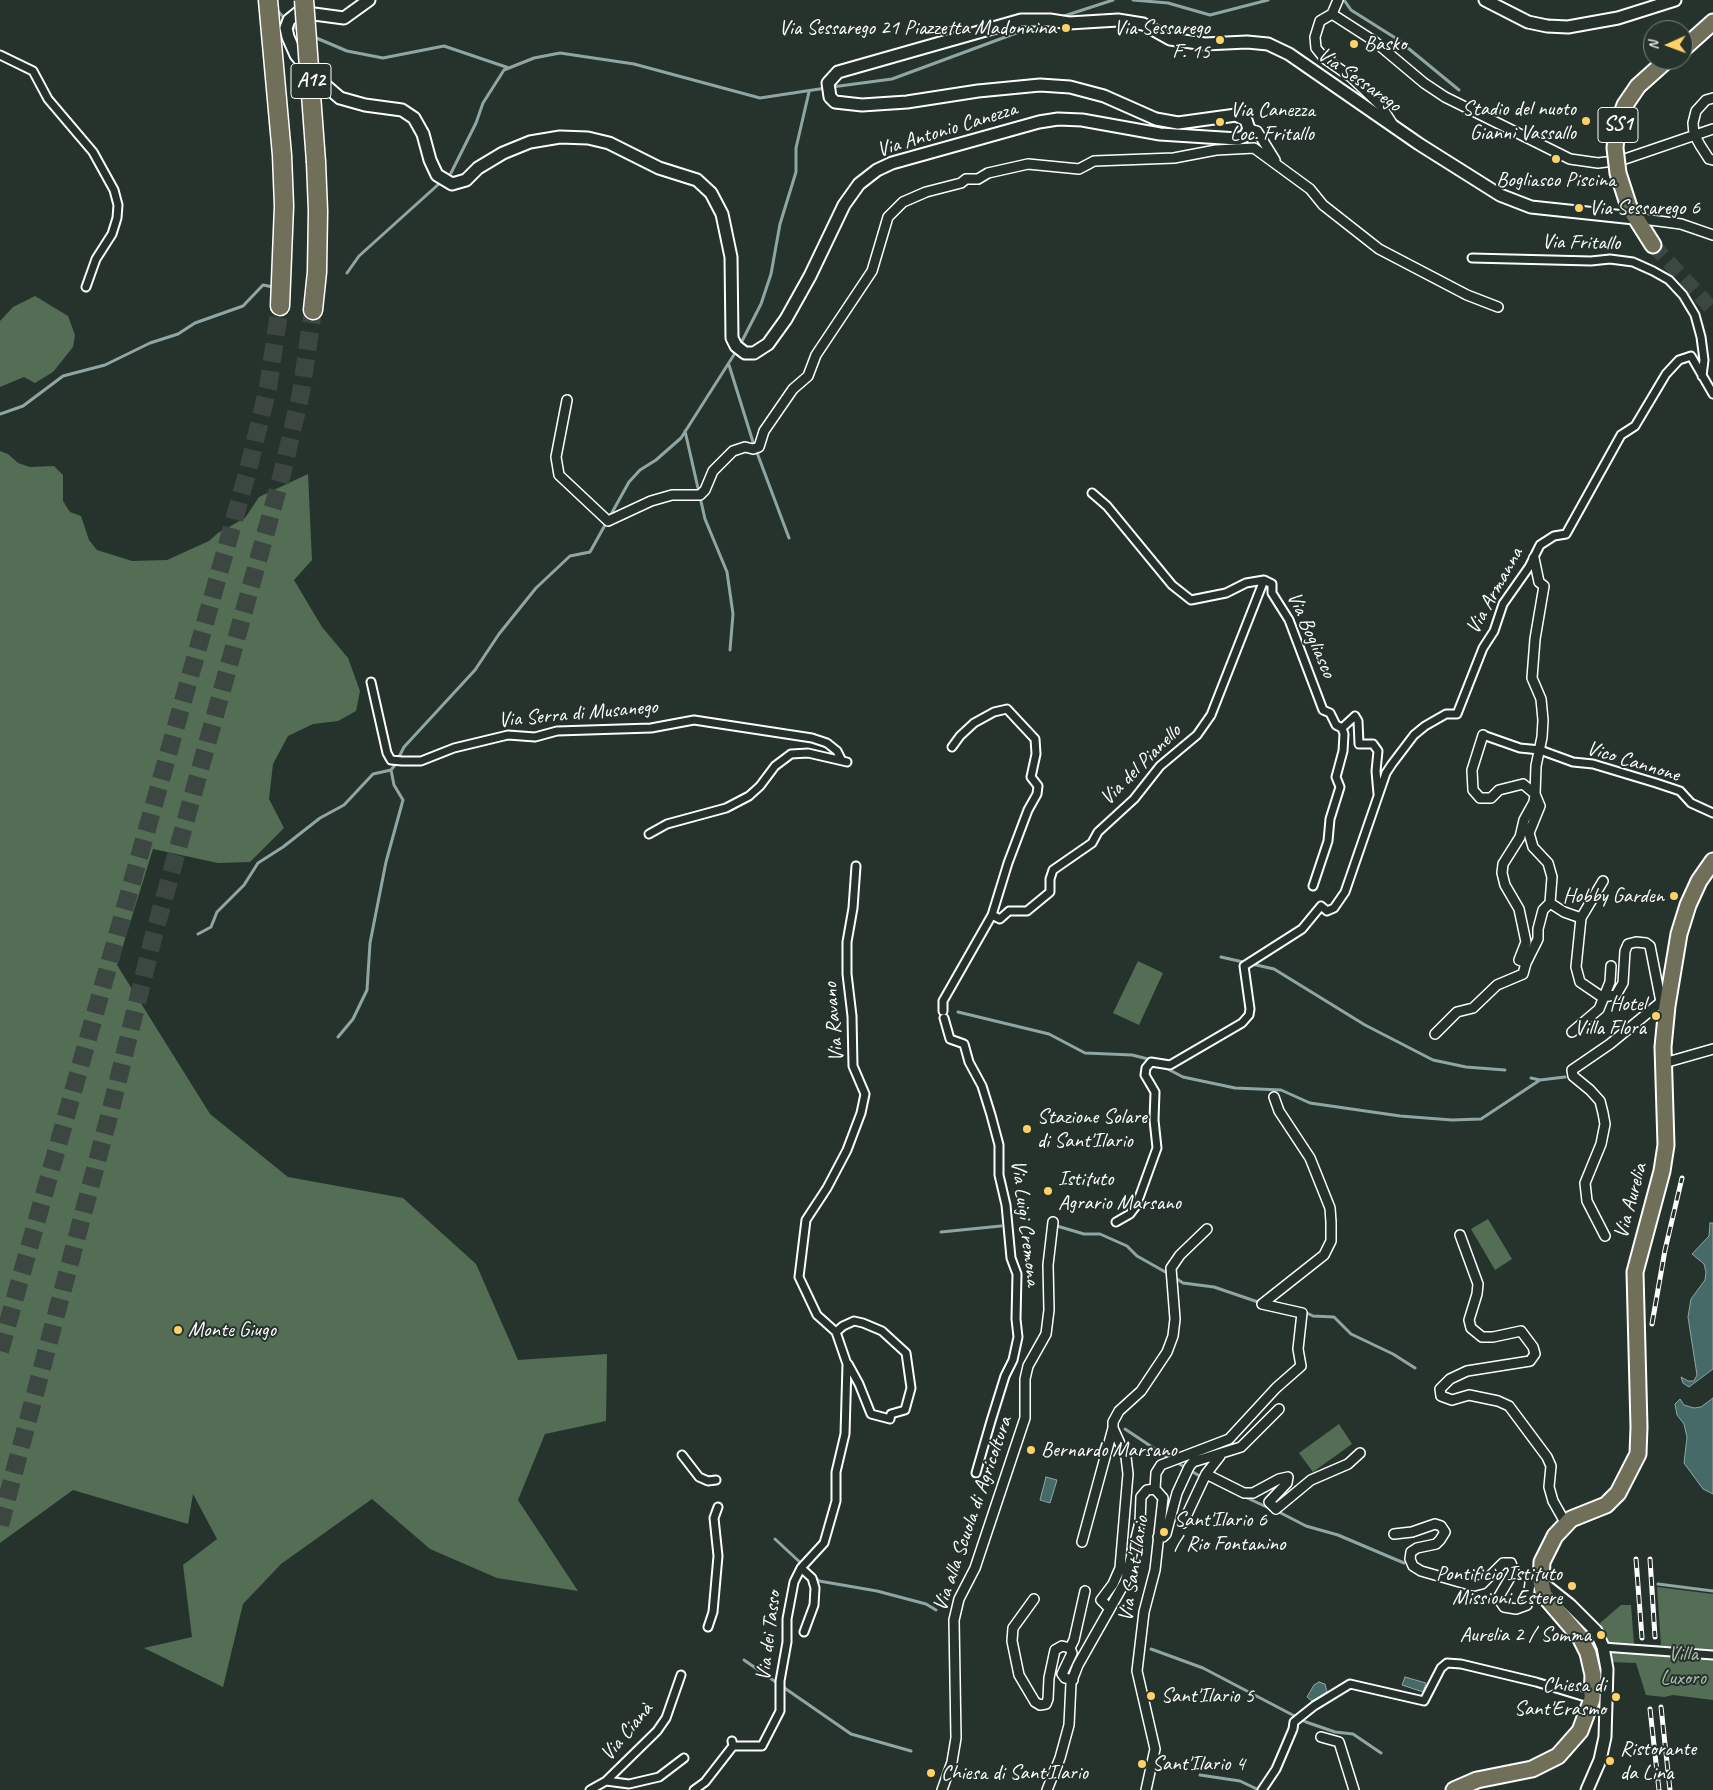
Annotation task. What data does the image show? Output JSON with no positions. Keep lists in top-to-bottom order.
{
  "streets": {
    "highway": ["A12"],
    "main road": ["SS1", "Via Aurelia"],
    "street": [
      "Via Sessarego",
      "Via Antonio Canezza",
      "Via Fritallo",
      "Via Armanna",
      "Via Bogliasco",
      "Via Serra di Musanego",
      "Vico Cannone",
      "Via del Pianello",
      "Via Ravano",
      "Via Luigi Cremona",
      "Via alla Scuola di Agricoltura",
      "Via Sant'Ilario",
      "Via dei Tasso",
      "Via Cianà"
    ]
  },
  "crossings": [
    ["Via Sessarego", "SS1"],
    ["Via Sessarego", "Via Antonio Canezza"],
    ["A12", "Via Antonio Canezza"],
    ["Via Fritallo", "Via Armanna"],
    ["Via Bogliasco", "Via del Pianello"],
    ["Via del Pianello", "Via Luigi Cremona"]
  ],
  "parks": ["Villa Luxoro"],
  "places": [
    "Via Sessarego 21 Piazzetta Madonnina",
    "Via Sessarego F. 15",
    "Basko",
    "Stadio del nuoto Gianni Vassallo",
    "Via Canezza Loc. Fritallo",
    "Bogliasco Piscina",
    "Via Sessarego 6",
    "Hobby Garden",
    "Hotel Villa Flora",
    "Stazione Solare di Sant'Ilario",
    "Istituto Agrario Marsano",
    "Monte Giugo",
    "Bernardo Marsano",
    "Sant'Ilario 6 / Rio Fontanino",
    "Pontificio Istituto Missioni Estere",
    "Aurelia 2 / Somma",
    "Sant'Ilario 5",
    "Chiesa di Sant'Erasmo",
    "Ristorante da Lina",
    "Sant'Ilario 4",
    "Chiesa di Sant'Ilario"
  ],
  "north": "left"
}
